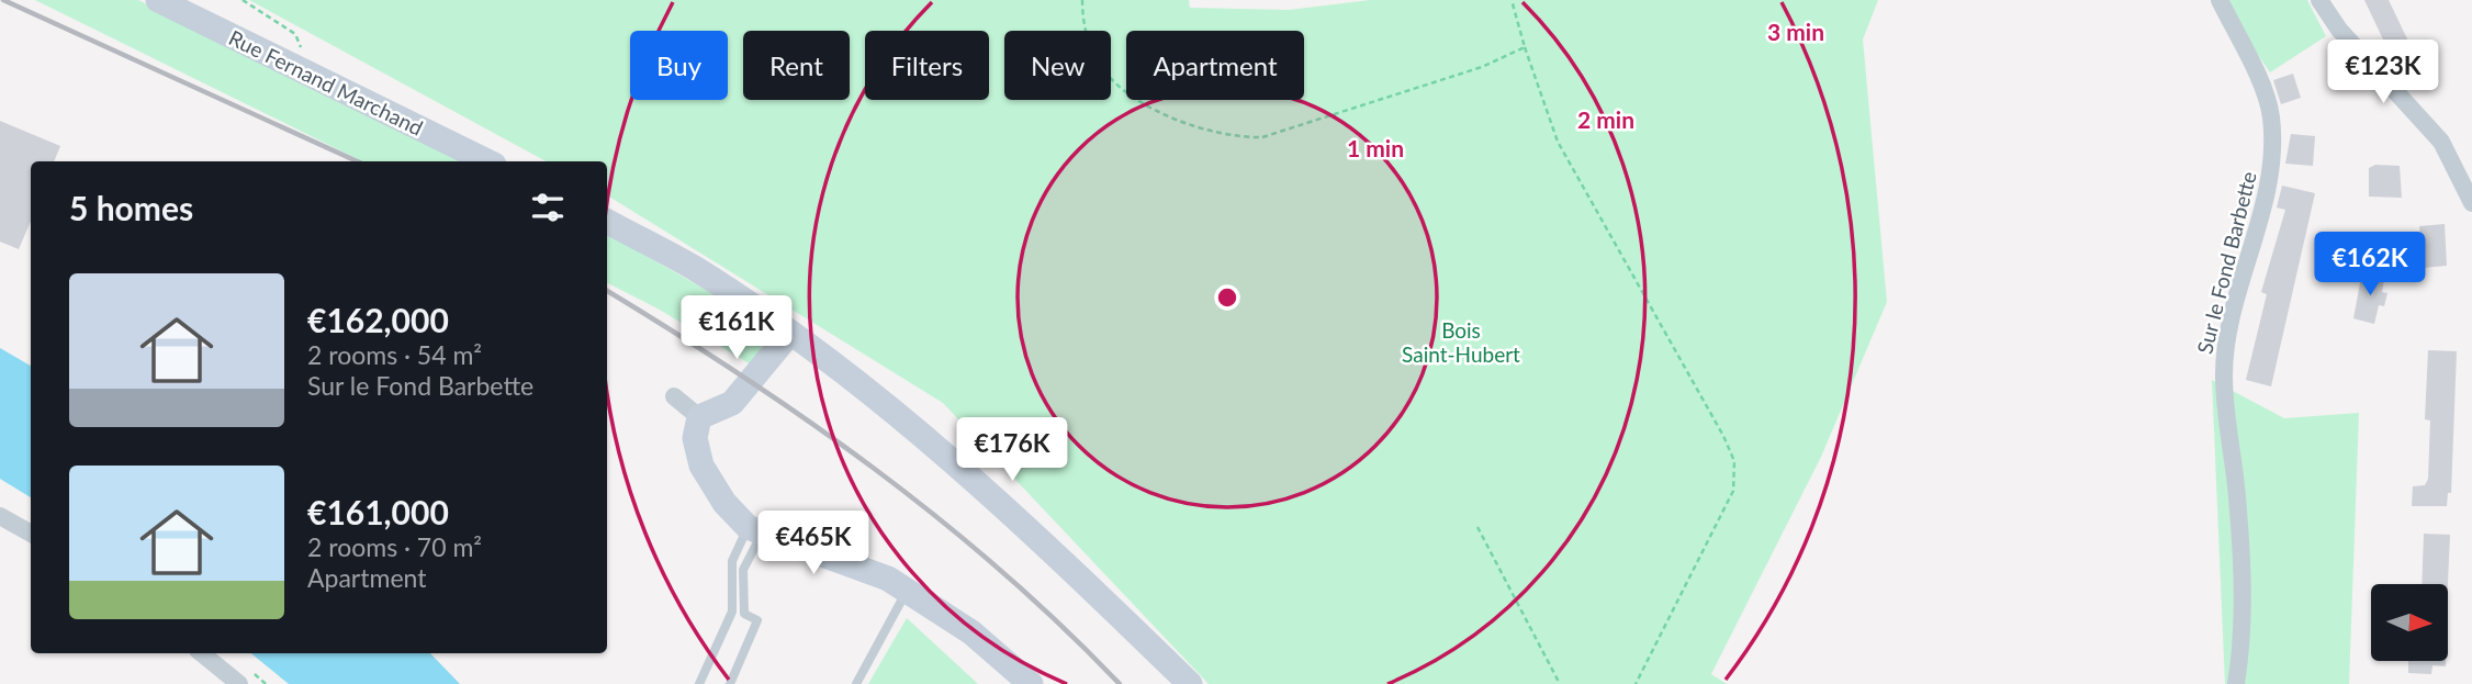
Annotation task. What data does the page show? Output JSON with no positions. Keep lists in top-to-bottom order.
{
  "streets": {
    "street": ["Rue Fernand Marchand", "Sur le Fond Barbette"]
  },
  "parks": ["Bois Saint-Hubert"],
  "north": "right",
  "page": {
    "chip": [
      "Buy",
      "Rent",
      "Filters",
      "New",
      "Apartment"
    ],
    "price": [
      "€123K",
      "€162K",
      "€161K",
      "€176K",
      "€465K"
    ],
    "heading": "5 homes",
    "list": [
      {
        "name": "€162,000",
        "note": "2 rooms · 54 m² · Sur le Fond Barbette"
      },
      {
        "name": "€161,000",
        "note": "2 rooms · 70 m² · Apartment"
      }
    ]
  },
  "rings": ["3 min", "2 min", "1 min"]
}
